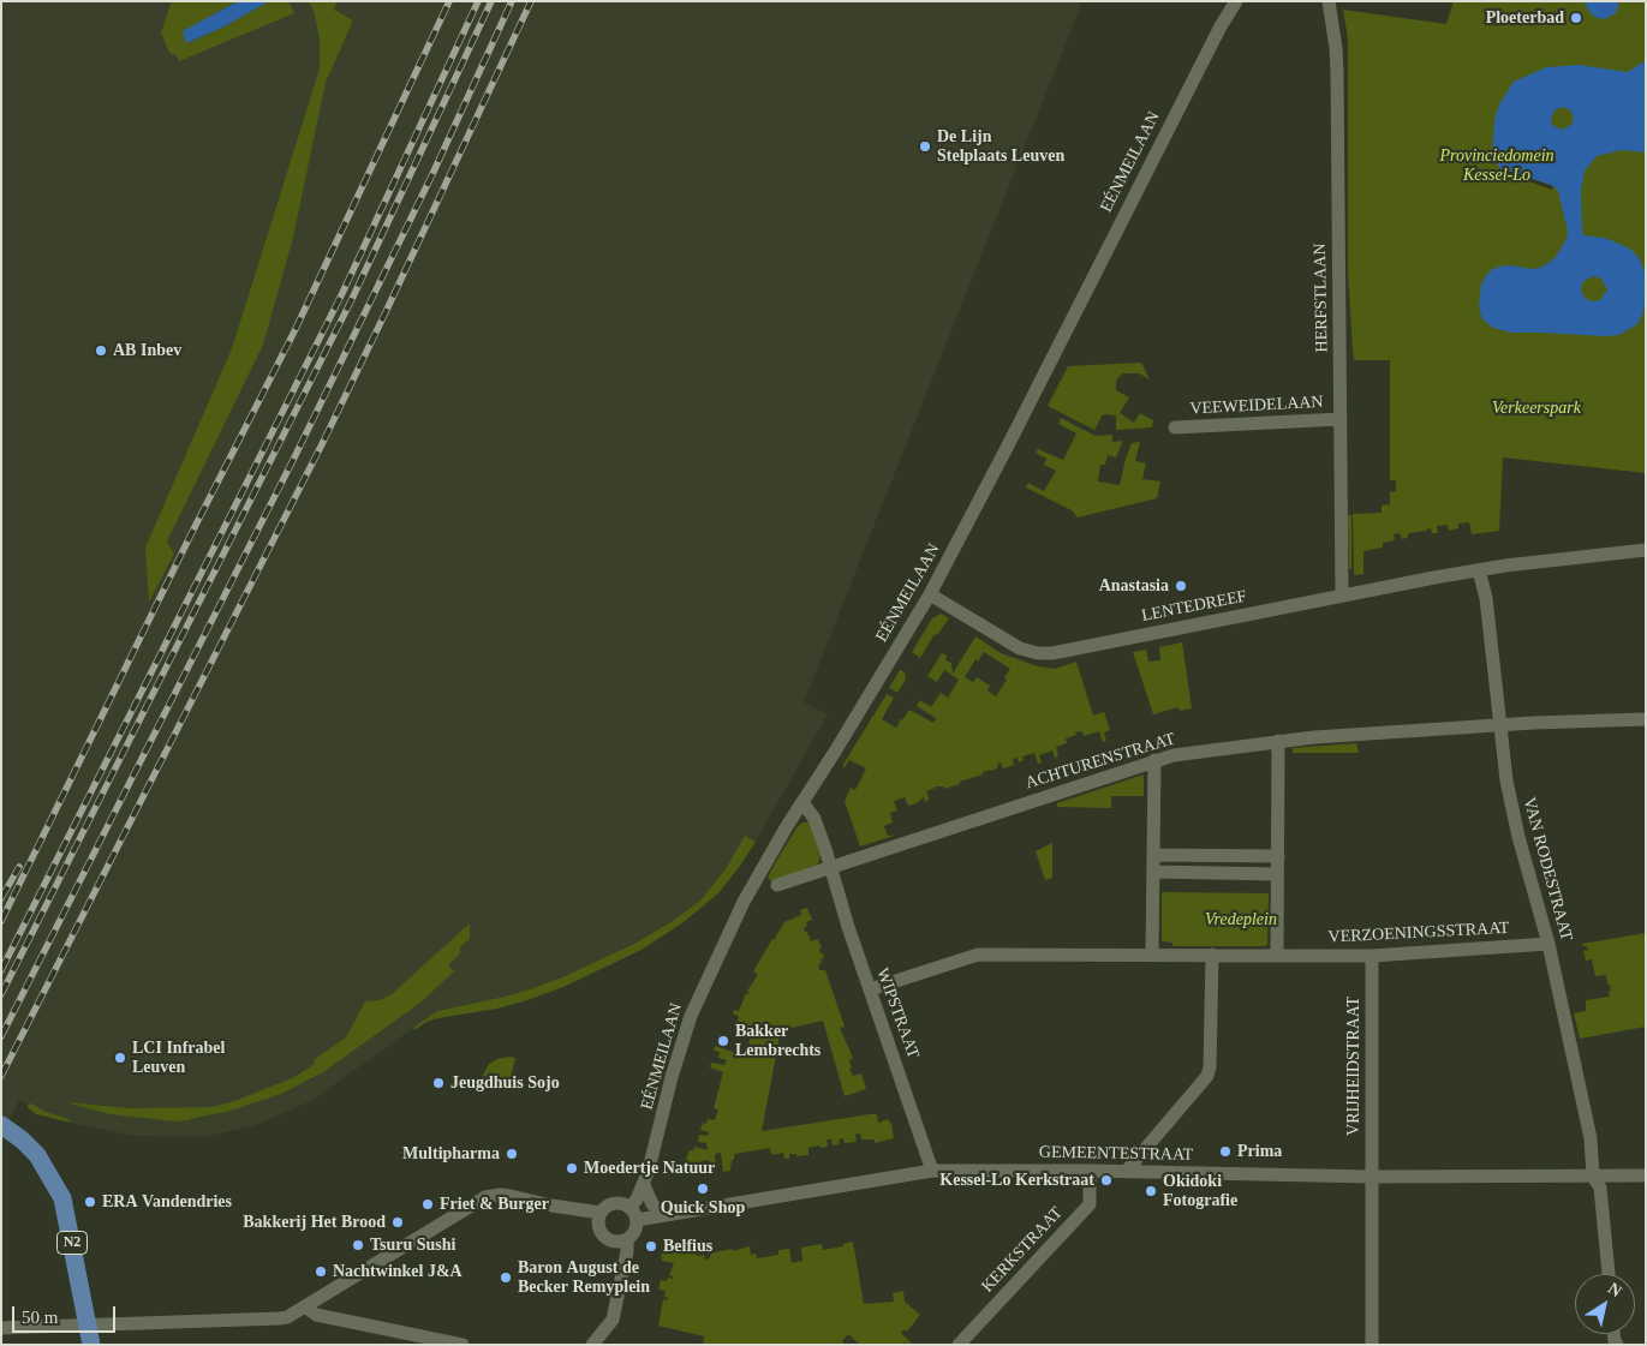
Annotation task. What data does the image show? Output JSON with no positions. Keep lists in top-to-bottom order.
{
  "streets": {
    "main road": ["N2"],
    "street": [
      "EÉNMEILAAN",
      "HERFSTLAAN",
      "VEEWEIDELAAN",
      "LENTEDREEF",
      "ACHTURENSTRAAT",
      "VAN RODESTRAAT",
      "VERZOENINGSSTRAAT",
      "WIPSTRAAT",
      "VRIJHEIDSTRAAT",
      "GEMEENTESTRAAT",
      "KERKSTRAAT"
    ]
  },
  "crossings": [
    ["EÉNMEILAAN", "LENTEDREEF"],
    ["EÉNMEILAAN", "WIPSTRAAT"],
    ["EÉNMEILAAN", "GEMEENTESTRAAT"],
    ["HERFSTLAAN", "VEEWEIDELAAN"],
    ["HERFSTLAAN", "LENTEDREEF"],
    ["LENTEDREEF", "VAN RODESTRAAT"],
    ["ACHTURENSTRAAT", "VAN RODESTRAAT"],
    ["ACHTURENSTRAAT", "WIPSTRAAT"],
    ["VAN RODESTRAAT", "VERZOENINGSSTRAAT"],
    ["VAN RODESTRAAT", "GEMEENTESTRAAT"],
    ["VERZOENINGSSTRAAT", "VRIJHEIDSTRAAT"],
    ["WIPSTRAAT", "GEMEENTESTRAAT"],
    ["VRIJHEIDSTRAAT", "GEMEENTESTRAAT"],
    ["GEMEENTESTRAAT", "KERKSTRAAT"]
  ],
  "parks": ["Provinciedomein Kessel-Lo", "Verkeerspark", "Vredeplein"],
  "places": [
    "Ploeterbad",
    "De Lijn Stelplaats Leuven",
    "AB Inbev",
    "Anastasia",
    "Bakker Lembrechts",
    "LCI Infrabel Leuven",
    "Jeugdhuis Sojo",
    "Prima",
    "Multipharma",
    "Moedertje Natuur",
    "Kessel-Lo Kerkstraat",
    "Quick Shop",
    "Okidoki Fotografie",
    "ERA Vandendries",
    "Friet & Burger",
    "Bakkerij Het Brood",
    "Tsuru Sushi",
    "Belfius",
    "Nachtwinkel J&A",
    "Baron August de Becker Remyplein"
  ],
  "scale_bar": "50 m",
  "north": "top right"
}
